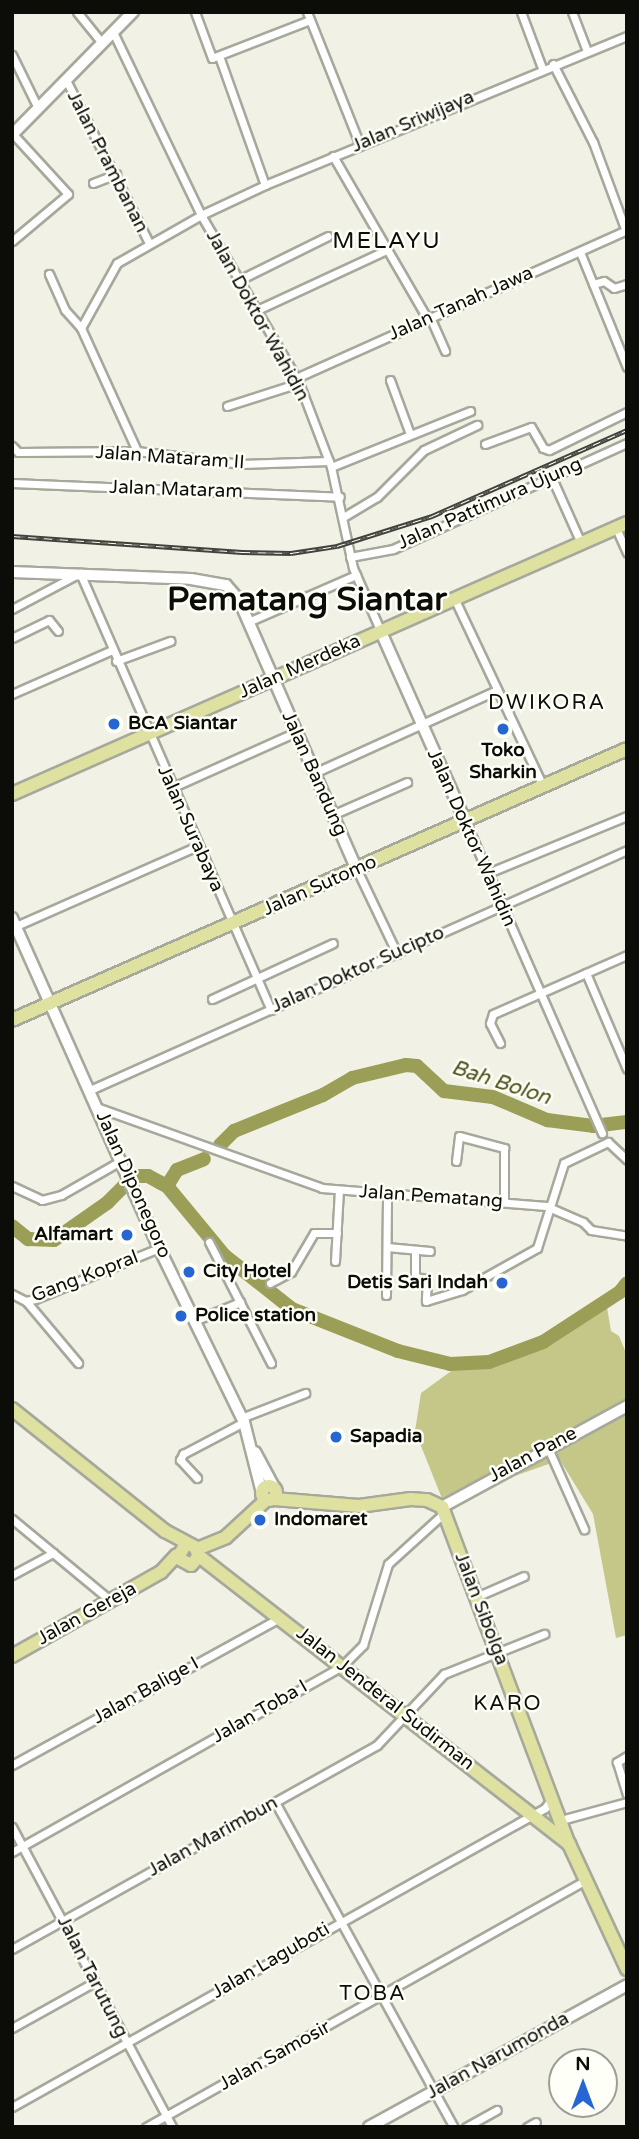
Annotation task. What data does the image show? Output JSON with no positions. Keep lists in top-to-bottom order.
{
  "streets": {
    "main road": [
      "Jalan Merdeka",
      "Jalan Sutomo",
      "Jalan Sibolga",
      "Jalan Gereja",
      "Jalan Jenderal Sudirman"
    ],
    "street": [
      "Jalan Sriwijaya",
      "Jalan Prambanan",
      "Jalan Tanah Jawa",
      "Jalan Doktor Wahidin",
      "Jalan Mataram II",
      "Jalan Mataram",
      "Jalan Pattimura Ujung",
      "Jalan Bandung",
      "Jalan Surabaya",
      "Jalan Doktor Sucipto",
      "Jalan Diponegoro",
      "Jalan Pematang",
      "Gang Kopral",
      "Jalan Pane",
      "Jalan Balige I",
      "Jalan Toba I",
      "Jalan Marimbun",
      "Jalan Laguboti",
      "Jalan Tarutung",
      "Jalan Samosir",
      "Jalan Narumonda"
    ]
  },
  "crossings": [
    ["Jalan Sriwijaya", "Jalan Prambanan"],
    ["Jalan Sriwijaya", "Jalan Doktor Wahidin"],
    ["Jalan Prambanan", "Jalan Doktor Wahidin"],
    ["Jalan Tanah Jawa", "Jalan Doktor Wahidin"],
    ["Jalan Doktor Wahidin", "Jalan Mataram II"],
    ["Jalan Doktor Wahidin", "Jalan Mataram"],
    ["Jalan Doktor Wahidin", "Jalan Pattimura Ujung"],
    ["Jalan Doktor Wahidin", "Jalan Merdeka"],
    ["Jalan Doktor Wahidin", "Jalan Sutomo"],
    ["Jalan Doktor Wahidin", "Jalan Doktor Sucipto"],
    ["Jalan Merdeka", "Jalan Bandung"],
    ["Jalan Merdeka", "Jalan Surabaya"],
    ["Jalan Bandung", "Jalan Surabaya"],
    ["Jalan Bandung", "Jalan Sutomo"],
    ["Jalan Surabaya", "Jalan Sutomo"],
    ["Jalan Surabaya", "Jalan Doktor Sucipto"],
    ["Jalan Sutomo", "Jalan Diponegoro"],
    ["Jalan Doktor Sucipto", "Jalan Diponegoro"],
    ["Jalan Diponegoro", "Jalan Pematang"],
    ["Jalan Diponegoro", "Gang Kopral"],
    ["Jalan Pane", "Jalan Sibolga"],
    ["Jalan Pane", "Jalan Toba I"],
    ["Jalan Sibolga", "Jalan Jenderal Sudirman"],
    ["Jalan Sibolga", "Jalan Toba I"],
    ["Jalan Sibolga", "Jalan Marimbun"],
    ["Jalan Sibolga", "Jalan Laguboti"],
    ["Jalan Sibolga", "Jalan Samosir"],
    ["Jalan Gereja", "Jalan Jenderal Sudirman"],
    ["Jalan Balige I", "Jalan Jenderal Sudirman"],
    ["Jalan Jenderal Sudirman", "Jalan Toba I"],
    ["Jalan Jenderal Sudirman", "Jalan Marimbun"],
    ["Jalan Jenderal Sudirman", "Jalan Laguboti"],
    ["Jalan Toba I", "Jalan Tarutung"],
    ["Jalan Marimbun", "Jalan Tarutung"],
    ["Jalan Laguboti", "Jalan Tarutung"],
    ["Jalan Tarutung", "Jalan Samosir"]
  ],
  "districts": [
    "MELAYU",
    "Pematang Siantar",
    "DWIKORA",
    "KARO",
    "TOBA"
  ],
  "water": ["Bah Bolon"],
  "places": [
    "BCA Siantar",
    "Toko Sharkin",
    "Alfamart",
    "City Hotel",
    "Detis Sari Indah",
    "Police station",
    "Sapadia",
    "Indomaret"
  ],
  "north": "top"
}
